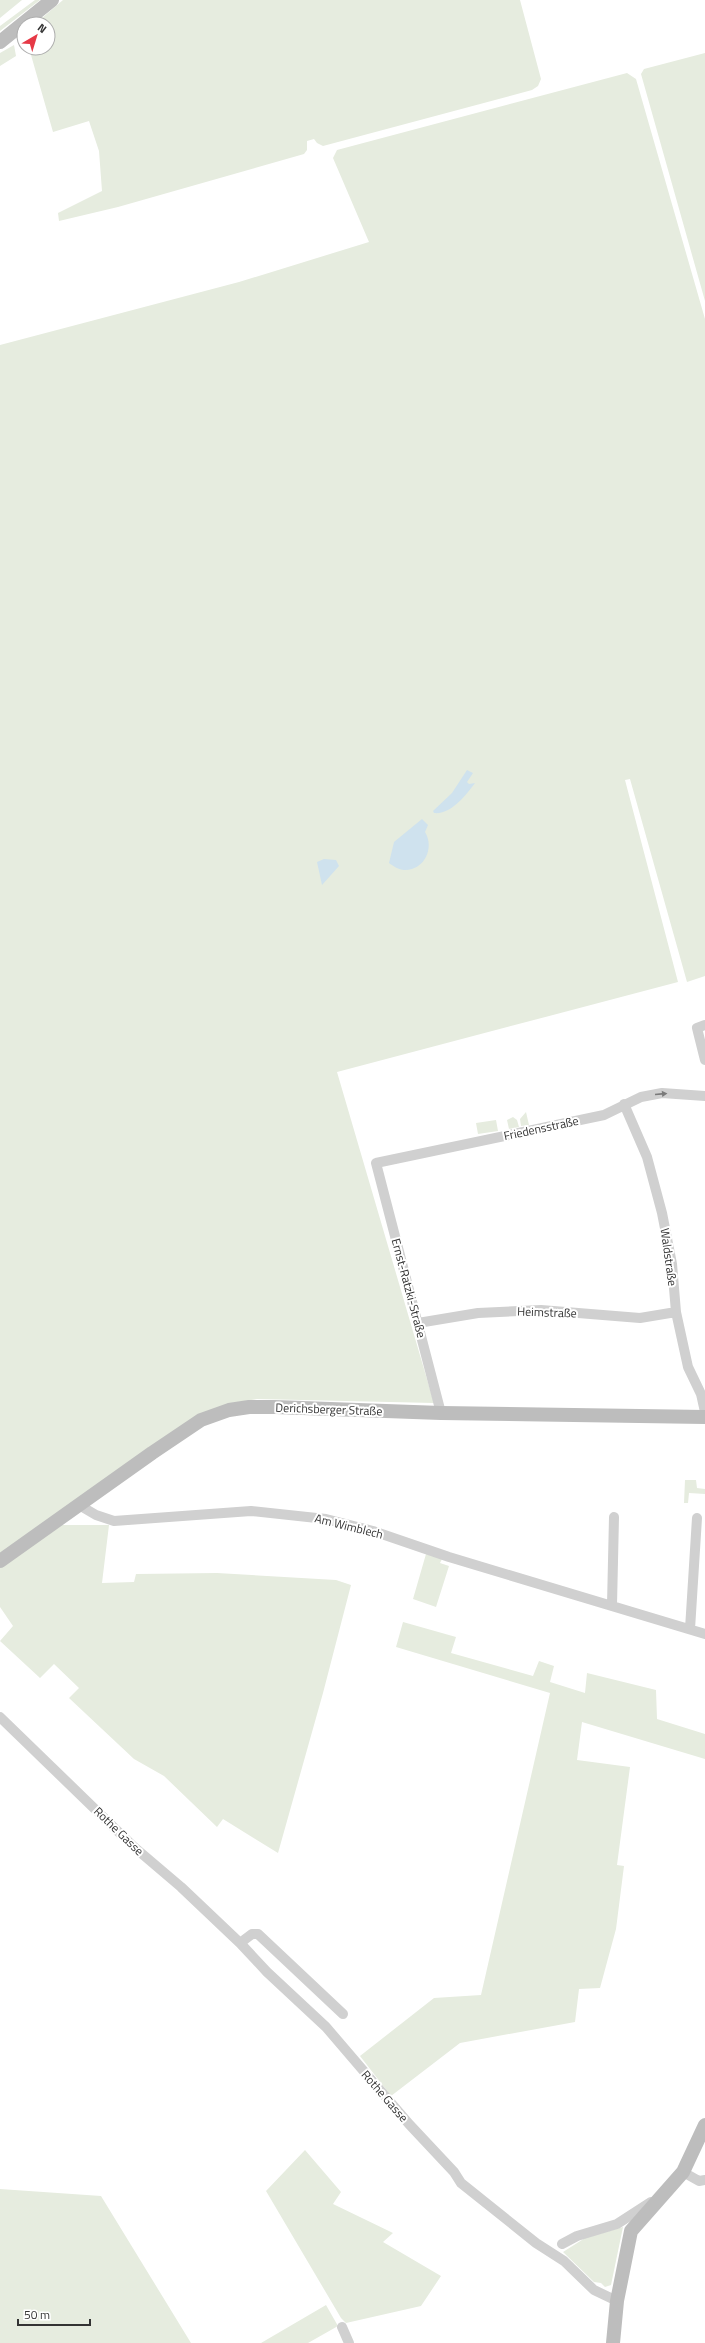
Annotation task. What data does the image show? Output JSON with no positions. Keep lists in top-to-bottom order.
{
  "streets": {
    "street": [
      "Friedensstraße",
      "Waldstraße",
      "Ernst-Ratzki-Straße",
      "Heimstraße",
      "Derichsberger Straße",
      "Am Wimblech",
      "Rothe Gasse"
    ]
  },
  "crossings": [
    ["Friedensstraße", "Waldstraße"],
    ["Friedensstraße", "Ernst-Ratzki-Straße"],
    ["Waldstraße", "Heimstraße"],
    ["Ernst-Ratzki-Straße", "Heimstraße"],
    ["Ernst-Ratzki-Straße", "Derichsberger Straße"],
    ["Derichsberger Straße", "Am Wimblech"]
  ],
  "scale_bar": "50 m",
  "north": "top right"
}
